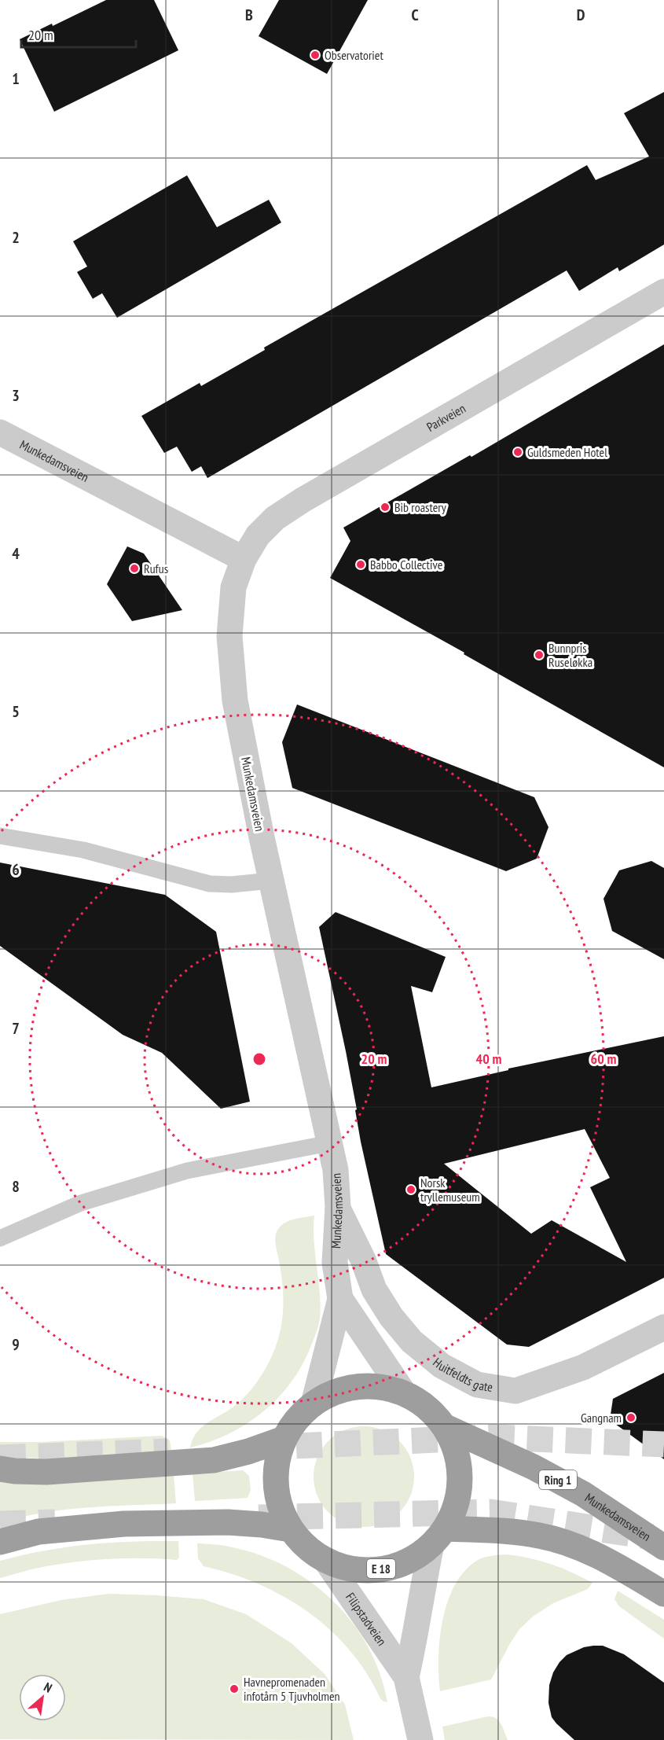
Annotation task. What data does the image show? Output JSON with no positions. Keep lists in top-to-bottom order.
{
  "streets": {
    "highway": ["Munkedamsveien", "Ring 1", "E 18"],
    "street": ["Parkveien", "Huitfeldts gate", "Filipstadveien"]
  },
  "crossings": [
    ["Parkveien", "Munkedamsveien"],
    ["Munkedamsveien", "Huitfeldts gate"],
    ["Munkedamsveien", "E 18"],
    ["E 18", "Filipstadveien"]
  ],
  "places": [
    "Observatoriet",
    "Guldsmeden Hotel",
    "Bib roastery",
    "Babbo Collective",
    "Rufus",
    "Bunnpris Ruseløkka",
    "Norsk tryllemuseum",
    "Gangnam",
    "Havnepromenaden infotårn 5 Tjuvholmen"
  ],
  "scale_bar": "20 m",
  "north": "top right",
  "grid": {
    "columns": ["B", "C", "D"],
    "rows": [
      "1",
      "2",
      "3",
      "4",
      "5",
      "6",
      "7",
      "8",
      "9"
    ]
  },
  "rings": ["20 m", "40 m", "60 m"]
}
